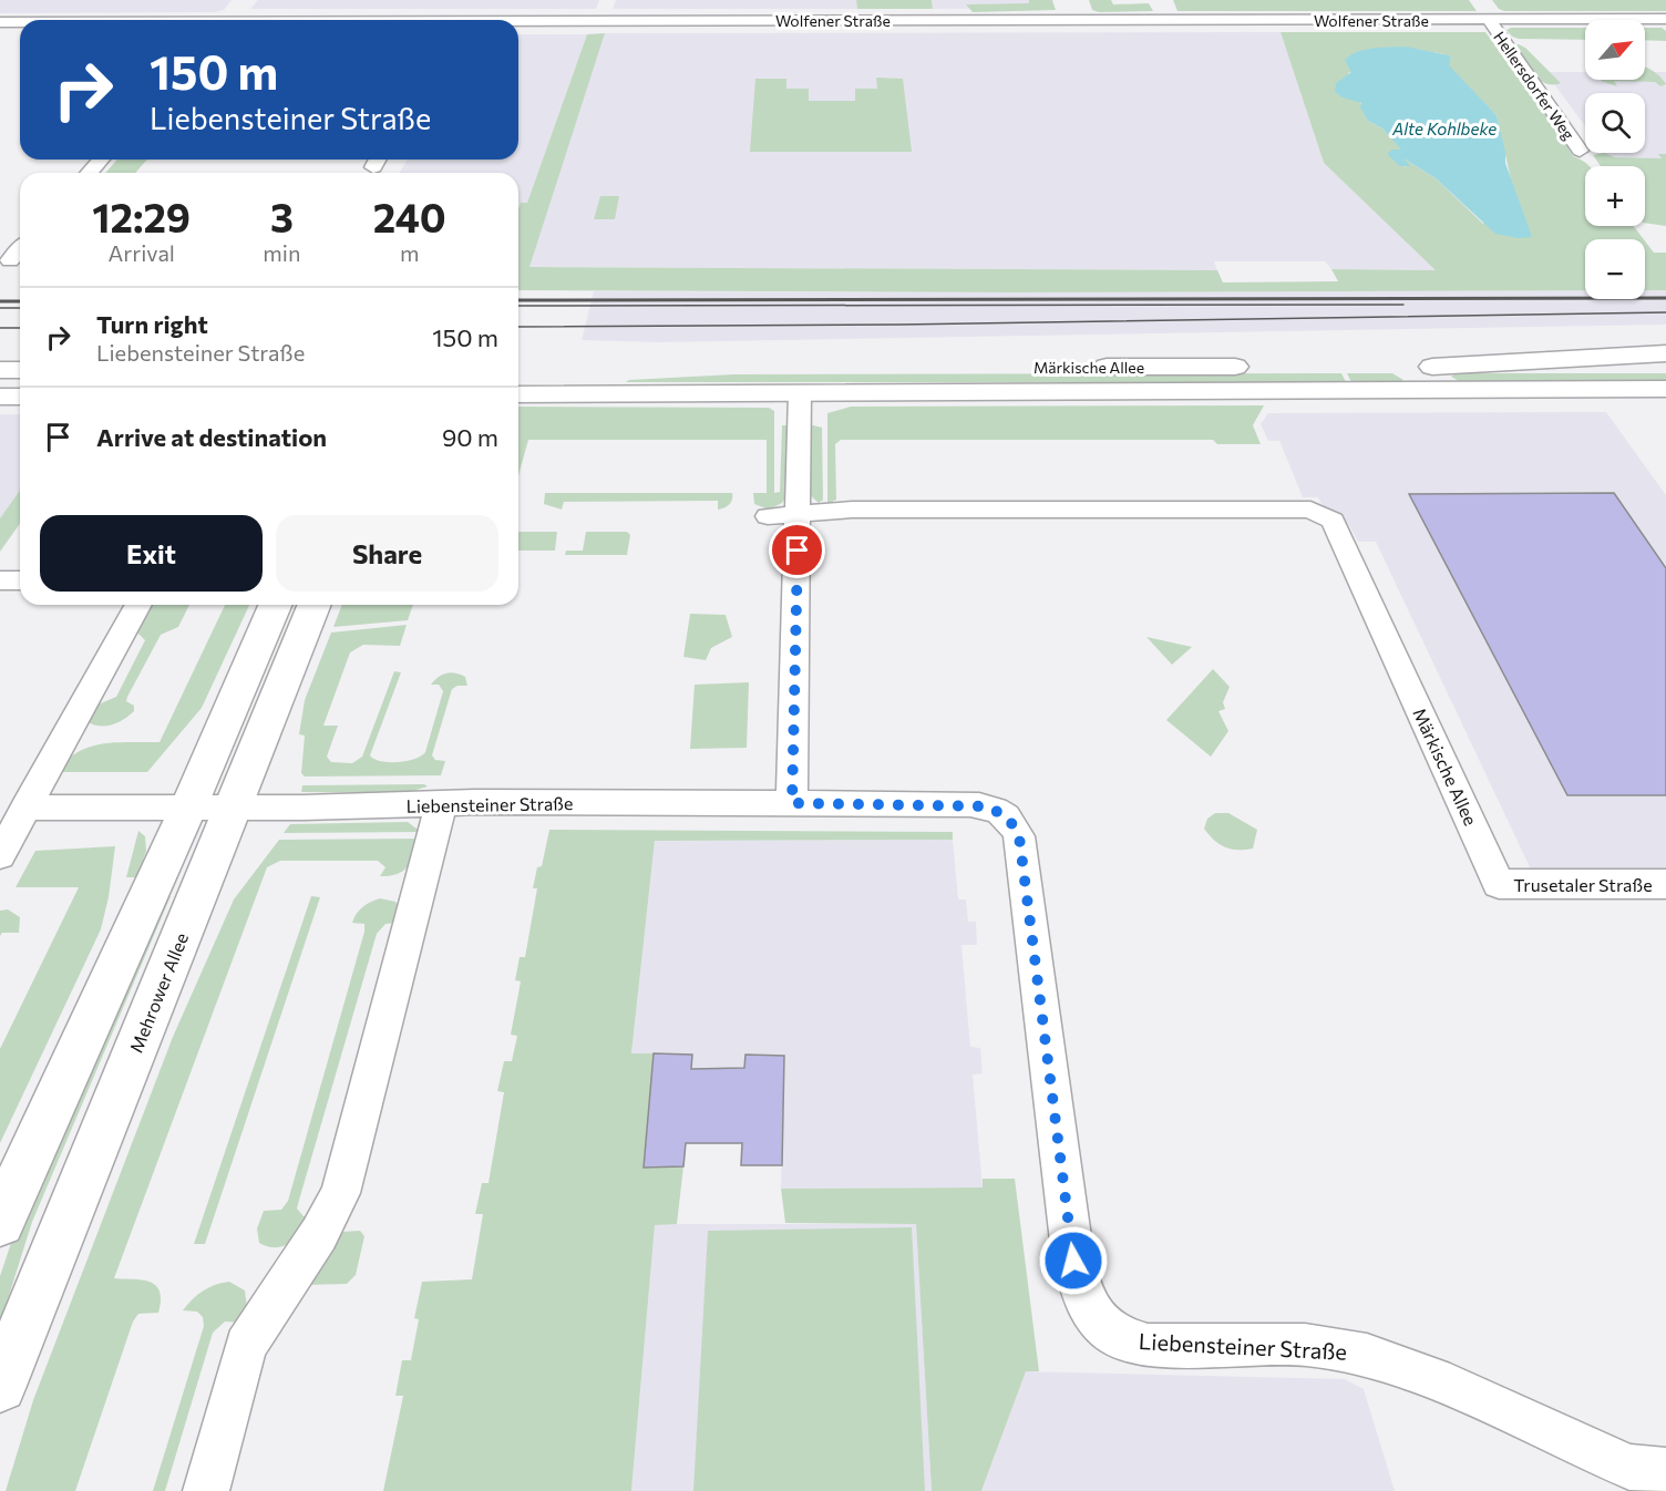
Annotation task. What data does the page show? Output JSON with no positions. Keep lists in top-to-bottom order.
{
  "streets": {
    "main road": ["Märkische Allee", "Mehrower Allee"],
    "street": [
      "Wolfener Straße",
      "Hellersdorfer Weg",
      "Liebensteiner Straße",
      "Trusetaler Straße"
    ]
  },
  "crossings": [
    ["Wolfener Straße", "Hellersdorfer Weg"],
    ["Märkische Allee", "Trusetaler Straße"],
    ["Liebensteiner Straße", "Mehrower Allee"]
  ],
  "water": ["Alte Kohlbeke"],
  "north": "top right",
  "page": {
    "map_buttons": ["+", "−"],
    "turn": ["150 m", "Liebensteiner Straße"],
    "eta": [
      "12:29",
      "Arrival",
      "3",
      "min",
      "240",
      "m"
    ],
    "list": [
      {
        "name": "Turn right",
        "note": "Liebensteiner Straße",
        "value": "150 m"
      },
      {
        "name": "Arrive at destination",
        "value": "90 m"
      }
    ],
    "buttons": ["Exit", "Share"]
  }
}
